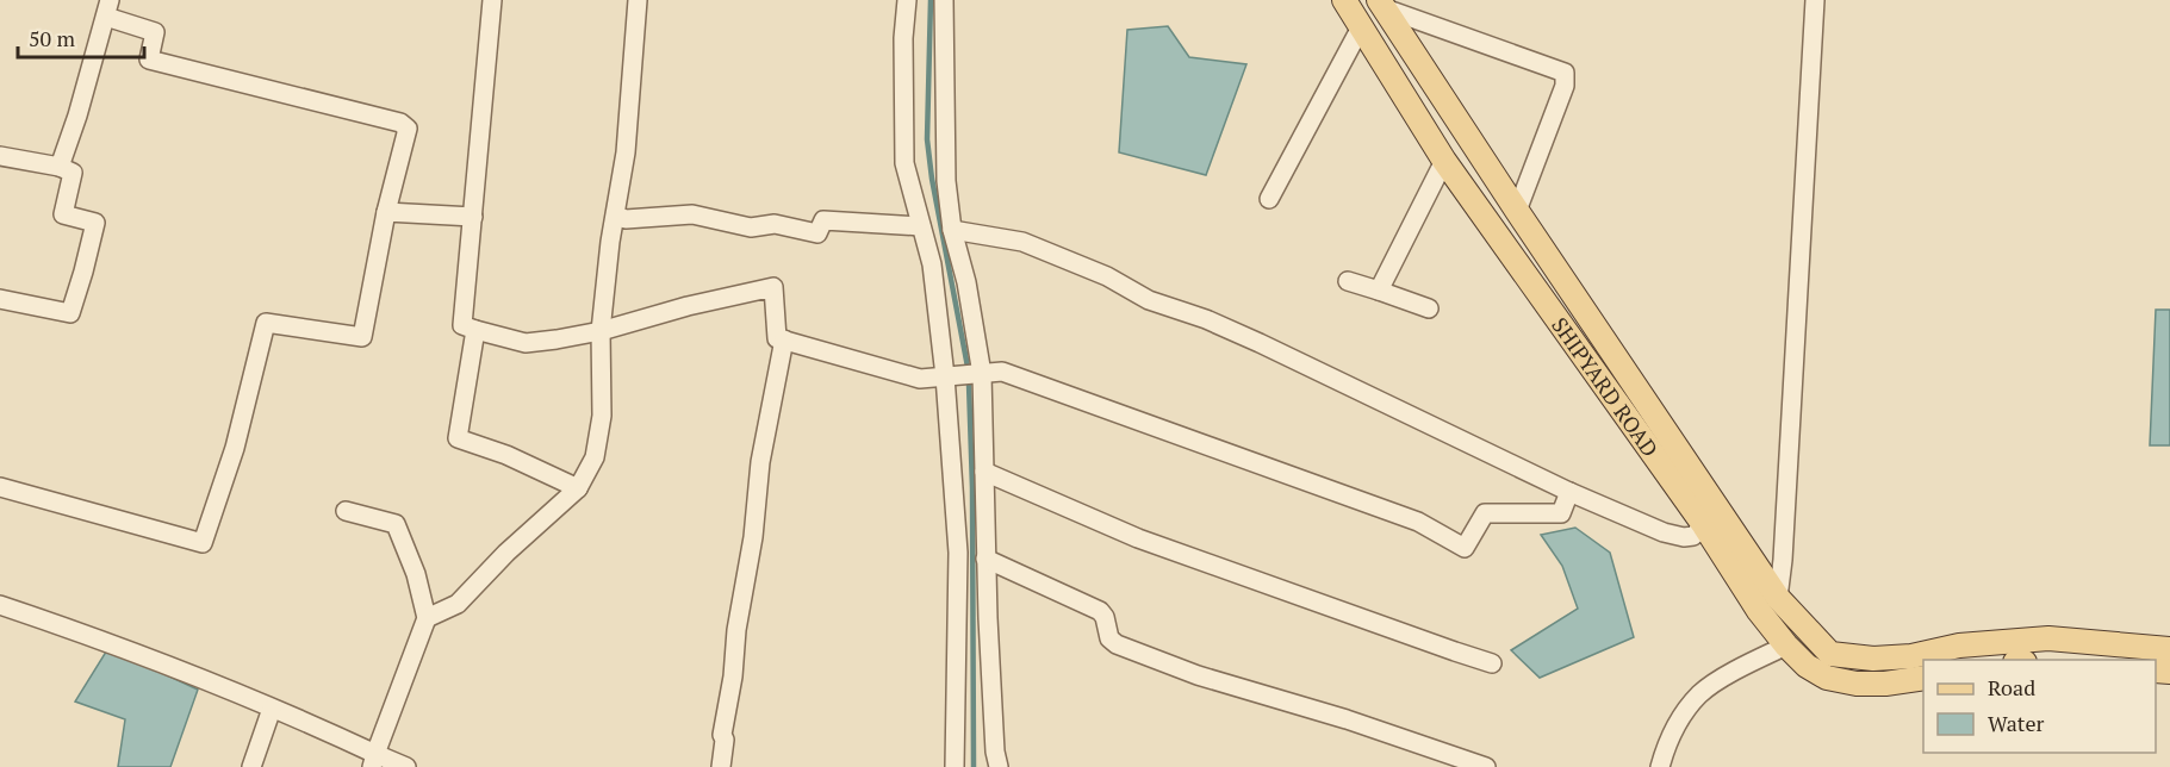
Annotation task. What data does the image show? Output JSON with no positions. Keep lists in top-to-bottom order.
{
  "streets": {
    "main road": ["SHIPYARD ROAD"]
  },
  "legend": ["Road", "Water"],
  "scale_bar": "50 m"
}
